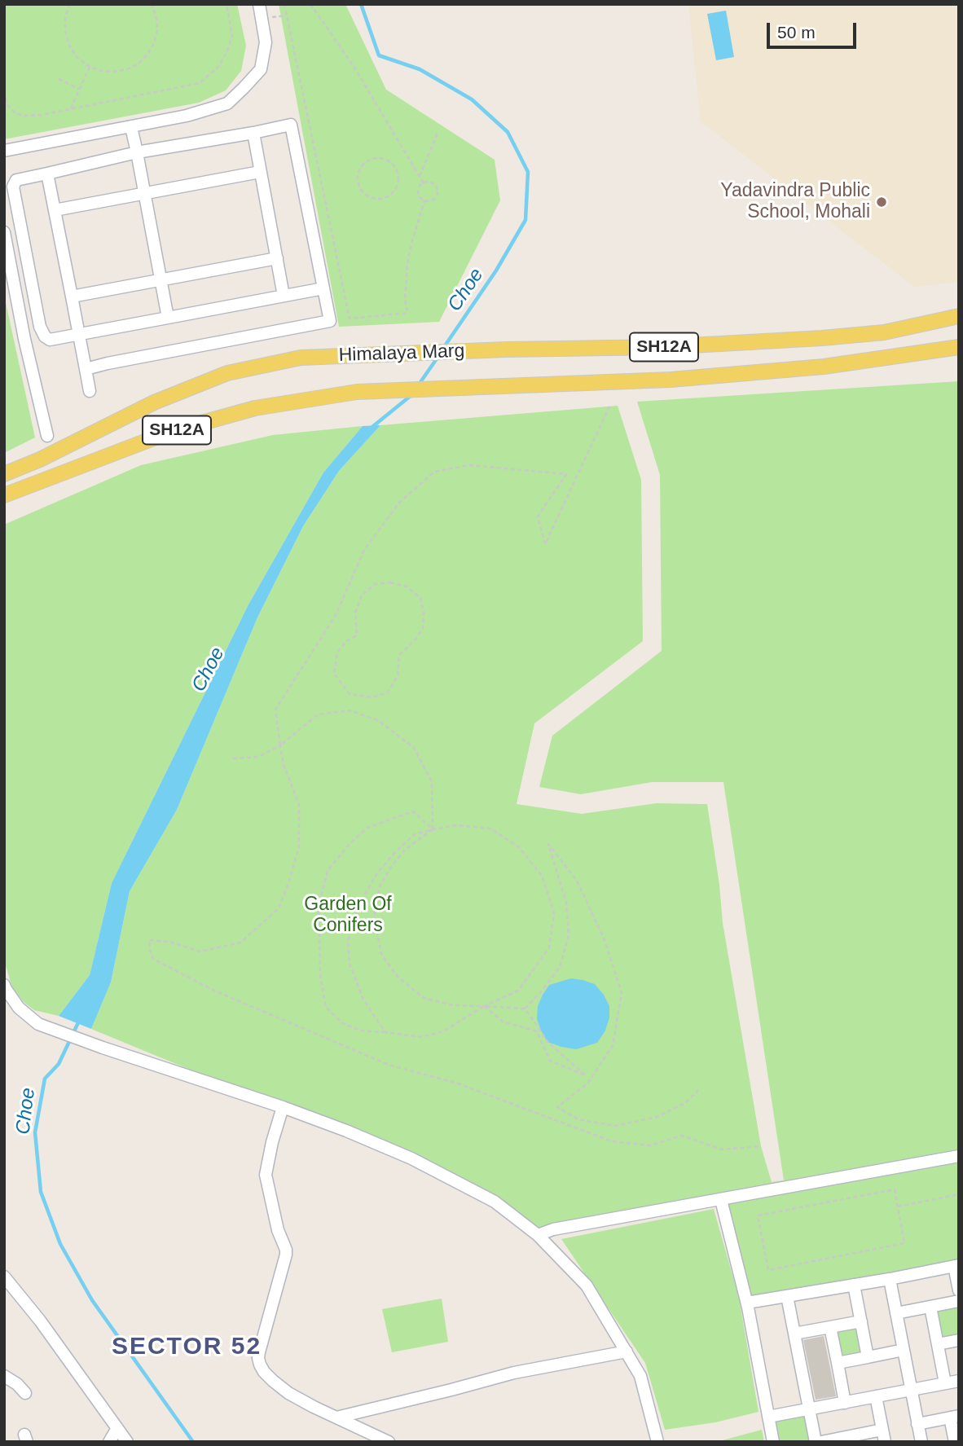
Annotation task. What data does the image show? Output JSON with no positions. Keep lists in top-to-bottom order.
{
  "streets": {
    "main road": ["SH12A", "Himalaya Marg"]
  },
  "districts": ["SECTOR 52"],
  "water": ["Choe"],
  "parks": ["Garden Of Conifers"],
  "places": ["Yadavindra Public School, Mohali"],
  "scale_bar": "50 m"
}
